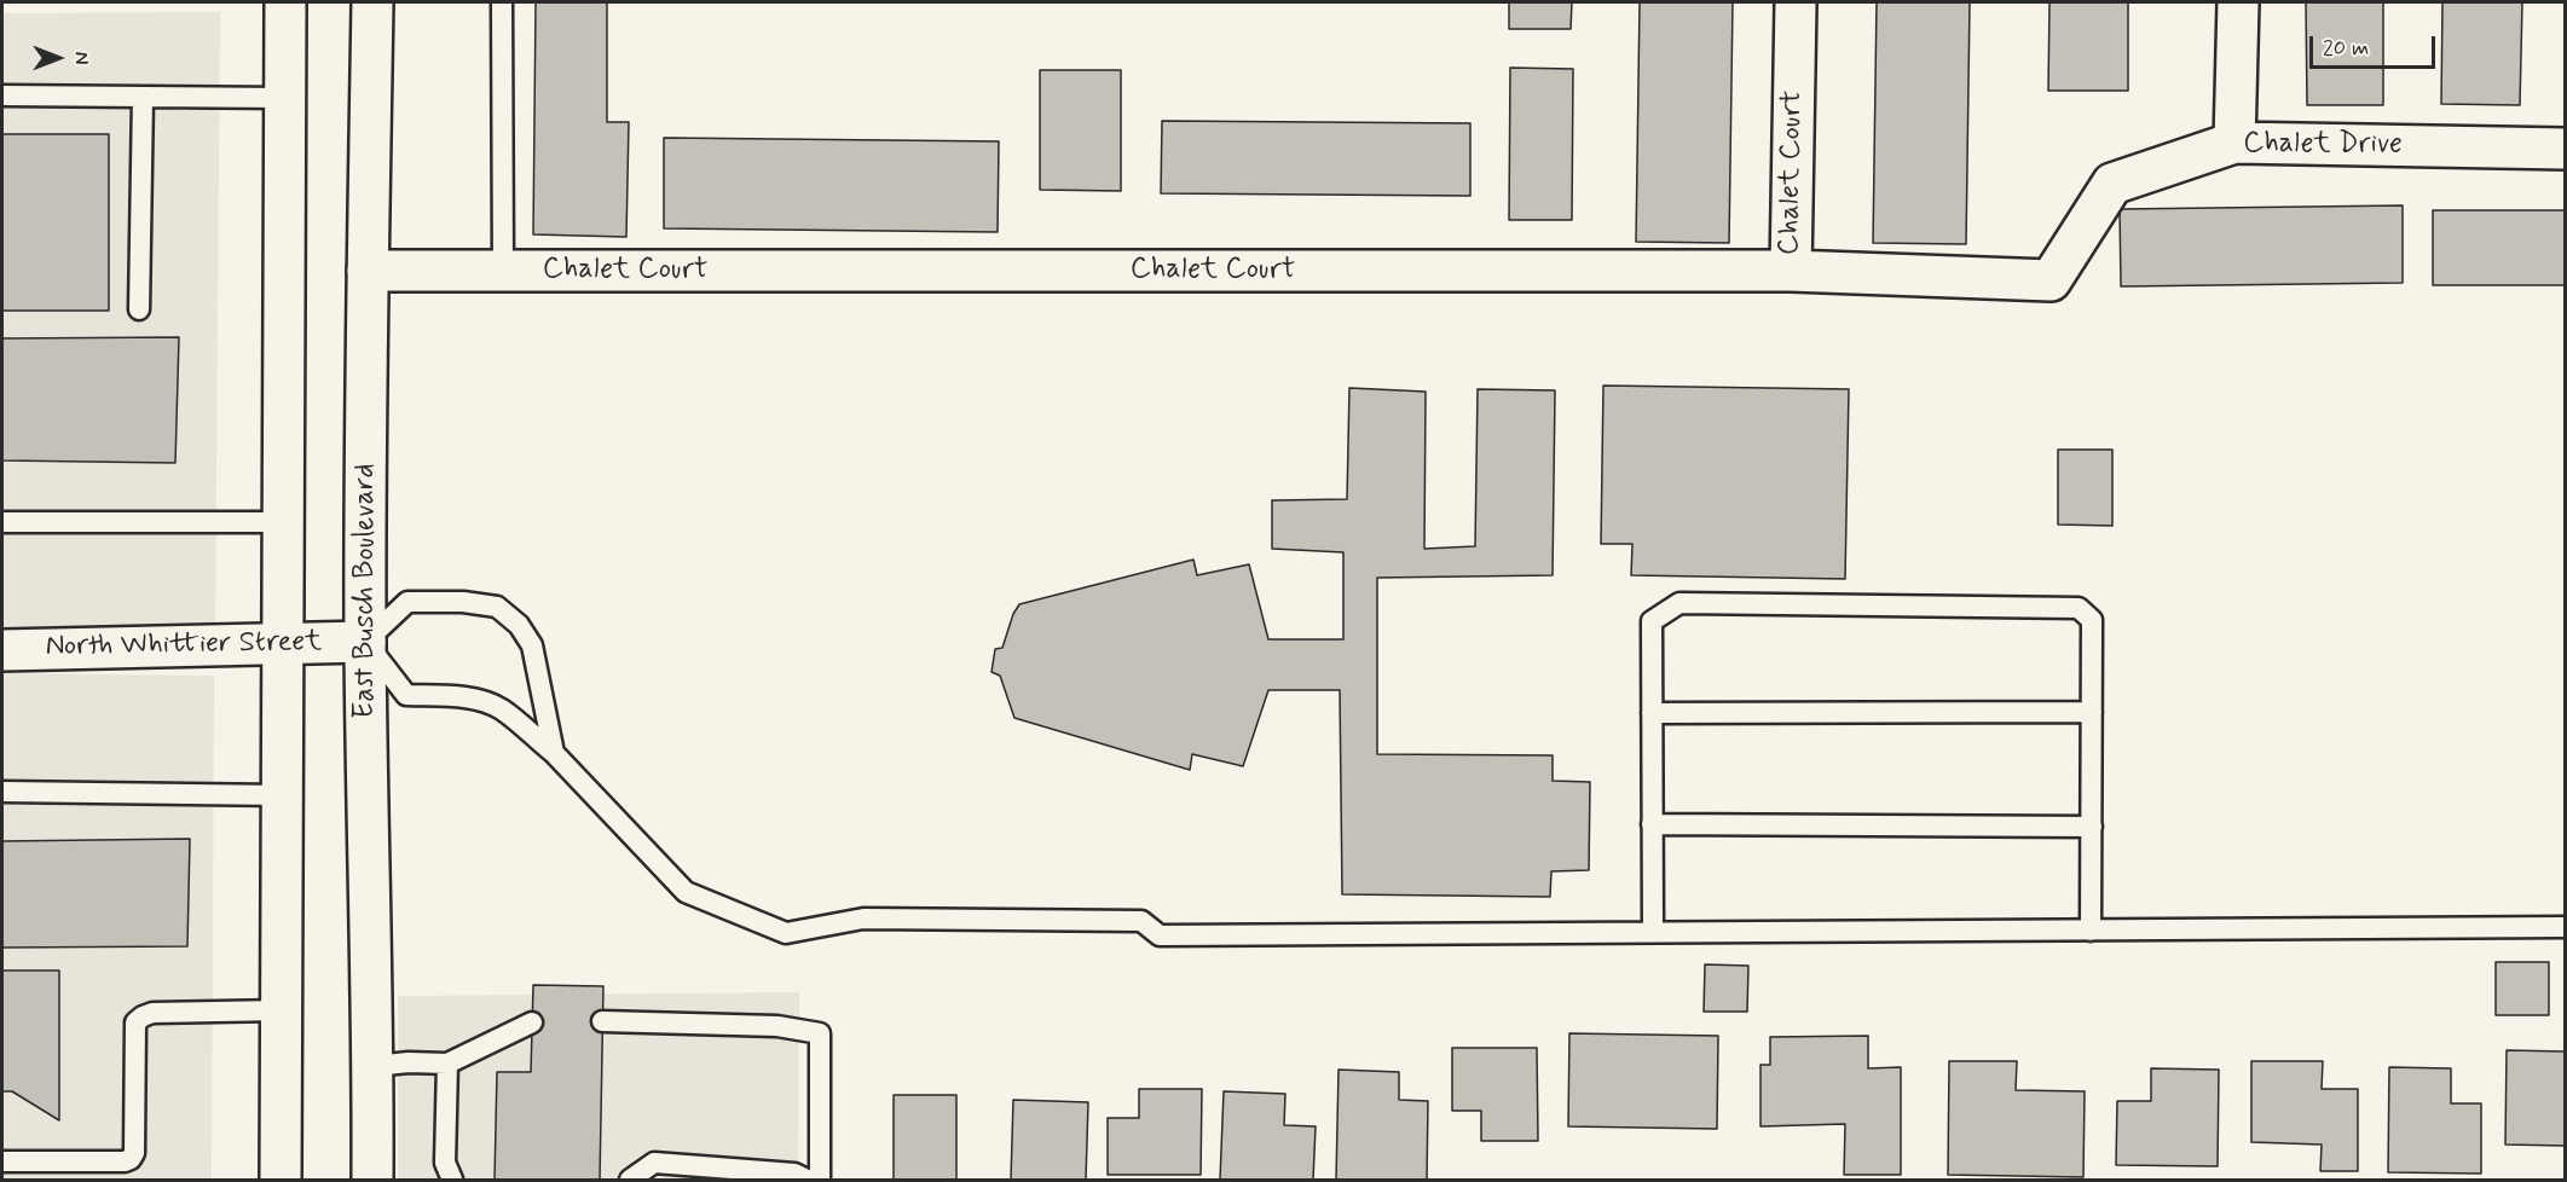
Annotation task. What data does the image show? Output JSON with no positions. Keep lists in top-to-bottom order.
{
  "streets": {
    "street": [
      "Chalet Drive",
      "Chalet Court",
      "East Busch Boulevard",
      "North Whittier Street"
    ]
  },
  "crossings": [
    ["Chalet Drive", "Chalet Court"],
    ["Chalet Court", "East Busch Boulevard"],
    ["East Busch Boulevard", "North Whittier Street"]
  ],
  "scale_bar": "20 m",
  "north": "right"
}
